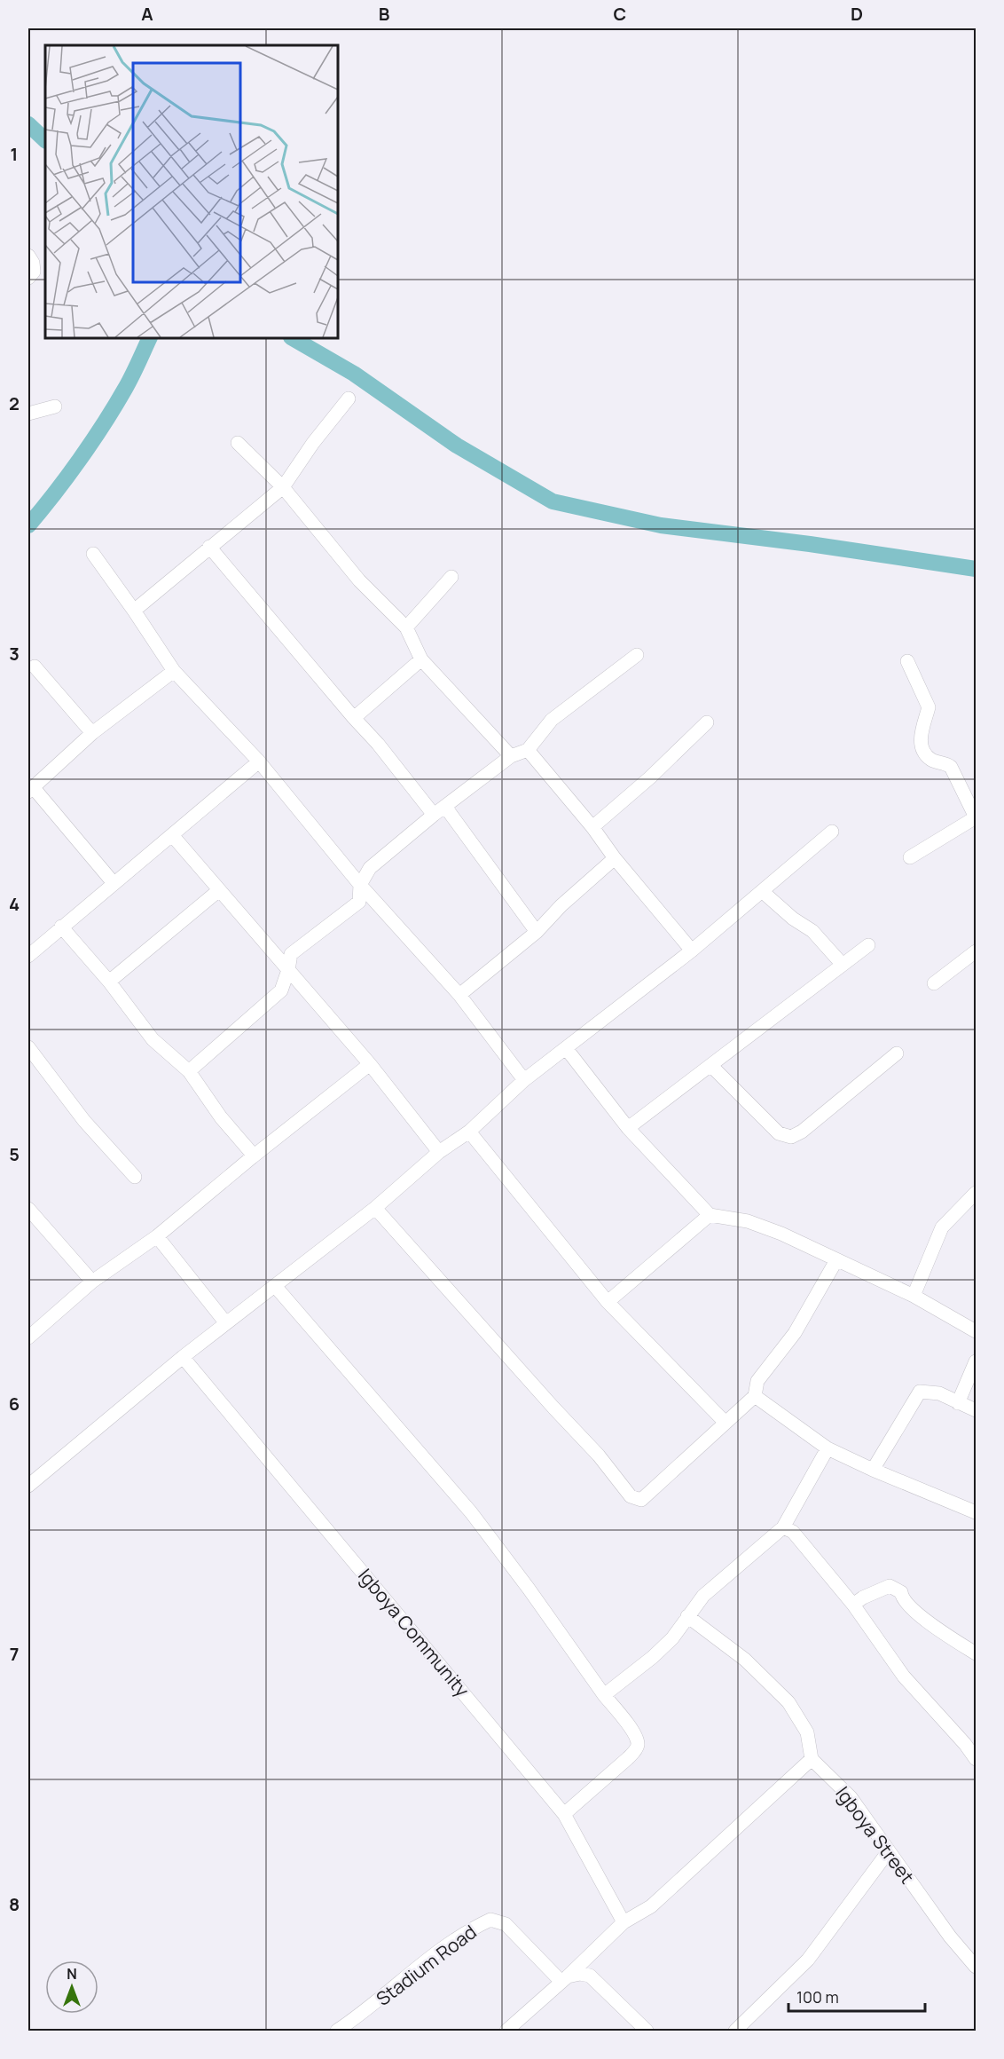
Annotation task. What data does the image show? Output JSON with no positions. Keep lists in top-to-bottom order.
{
  "streets": {
    "street": ["Igboya Community", "Igboya Street", "Stadium Road"]
  },
  "scale_bar": "100 m",
  "north": "top",
  "grid": {
    "columns": [
      "A",
      "B",
      "C",
      "D"
    ],
    "rows": [
      "1",
      "2",
      "3",
      "4",
      "5",
      "6",
      "7",
      "8"
    ]
  }
}
